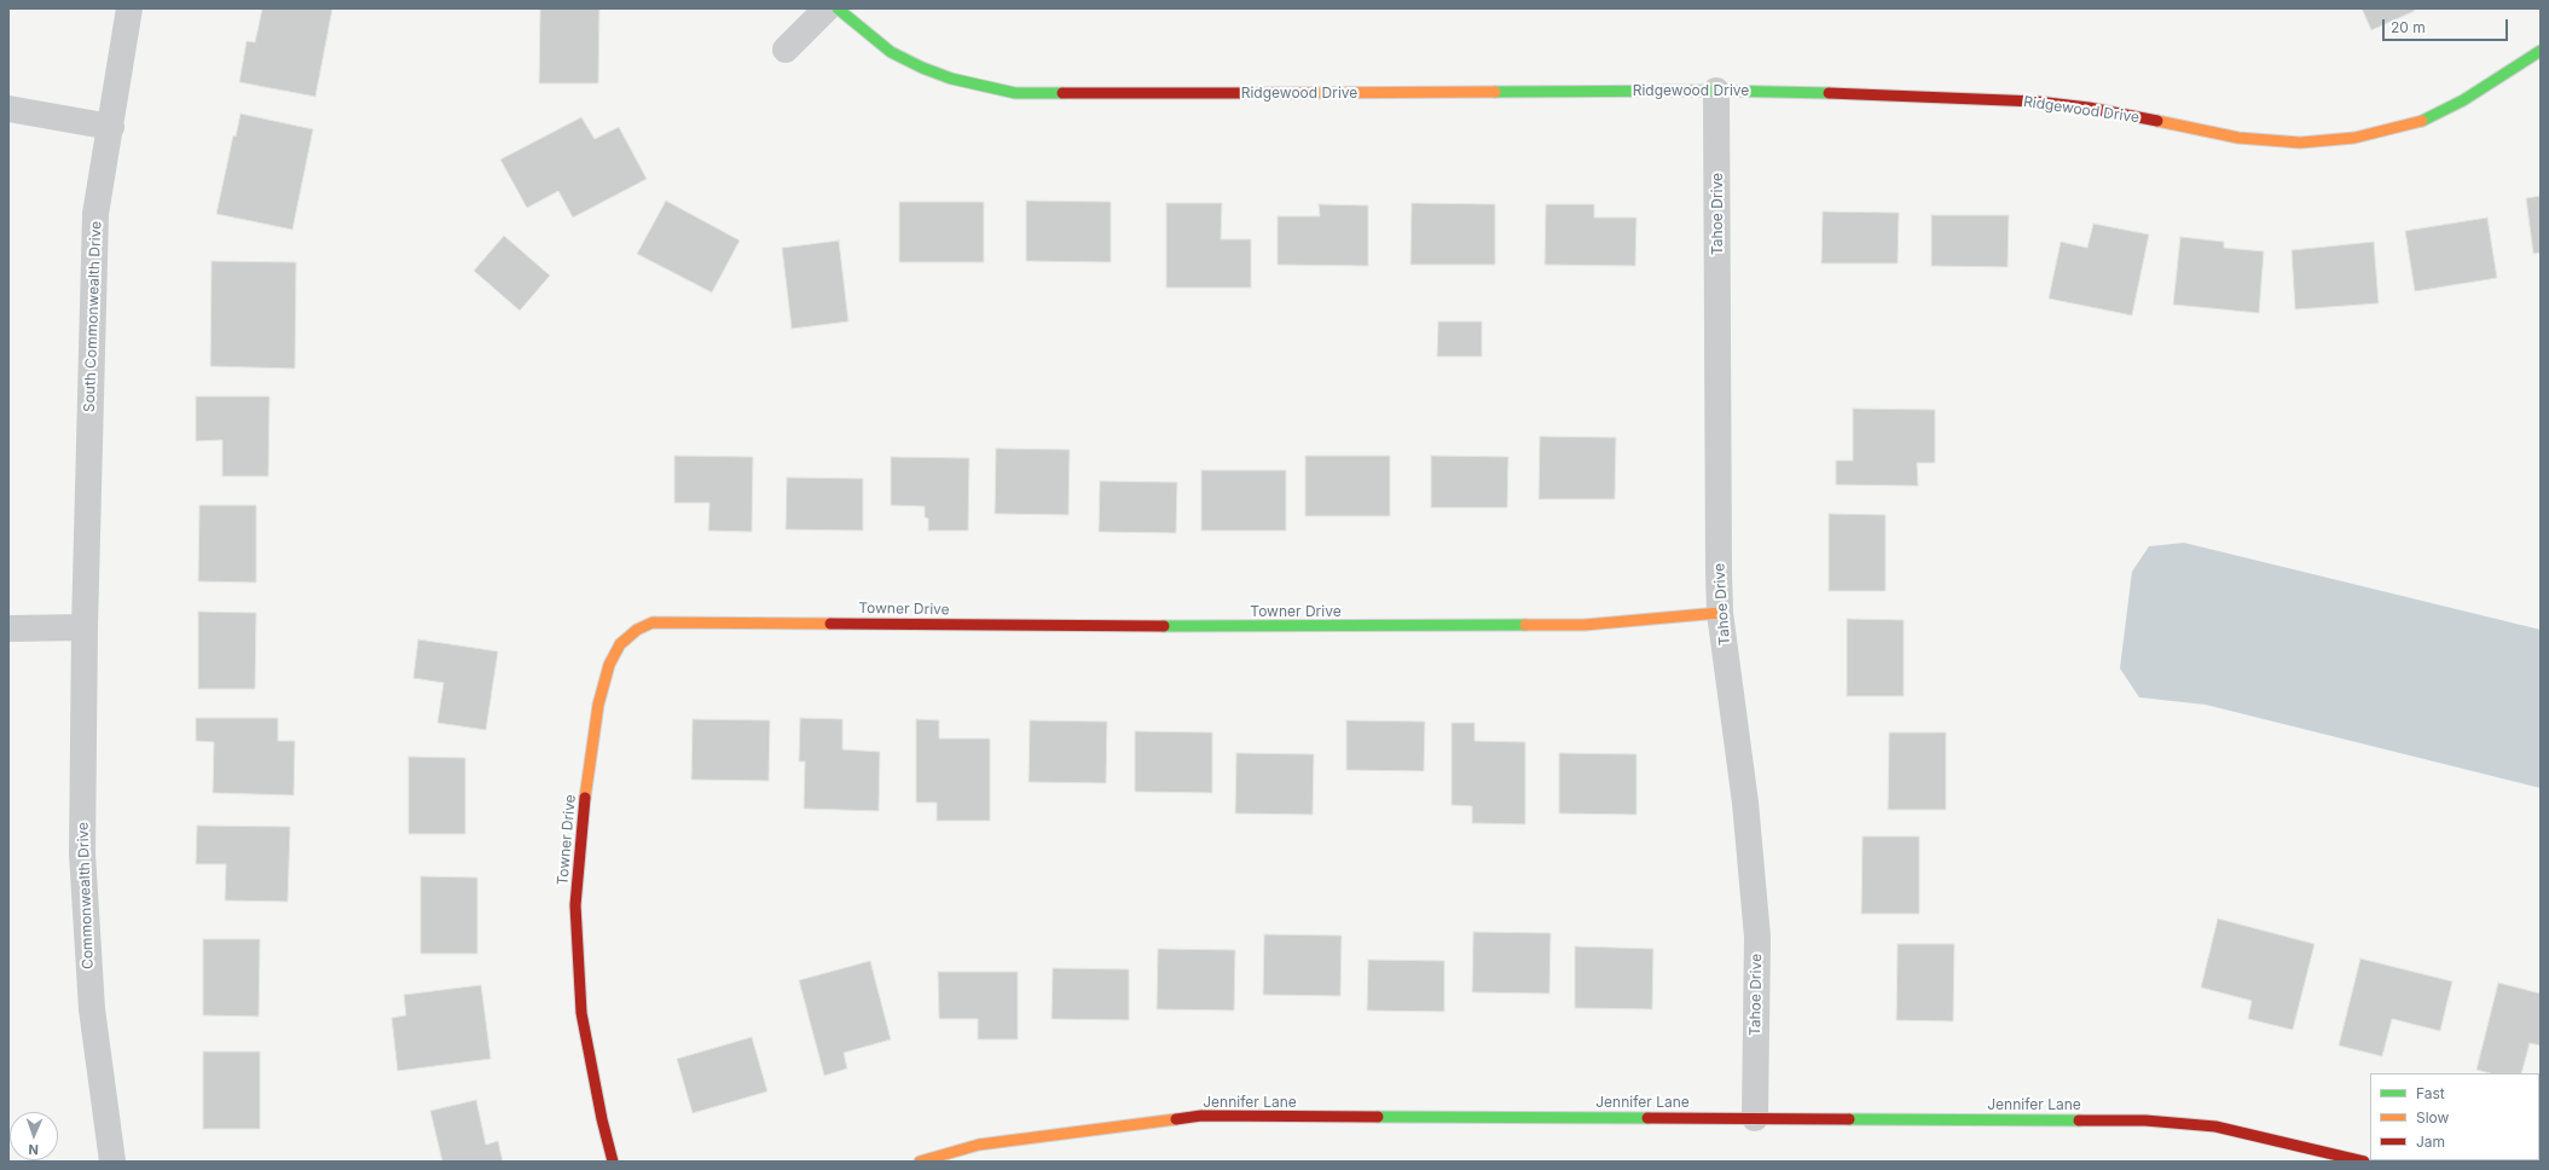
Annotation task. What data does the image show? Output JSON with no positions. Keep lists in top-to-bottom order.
{
  "streets": {
    "street": [
      "Ridgewood Drive",
      "Tahoe Drive",
      "South Commonwealth Drive",
      "Towner Drive",
      "Commonwealth Drive",
      "Jennifer Lane"
    ]
  },
  "crossings": [
    ["Ridgewood Drive", "Tahoe Drive"],
    ["Tahoe Drive", "Towner Drive"],
    ["Tahoe Drive", "Jennifer Lane"],
    ["South Commonwealth Drive", "Commonwealth Drive"]
  ],
  "legend": ["Fast", "Slow", "Jam"],
  "scale_bar": "20 m",
  "north": "bottom"
}
